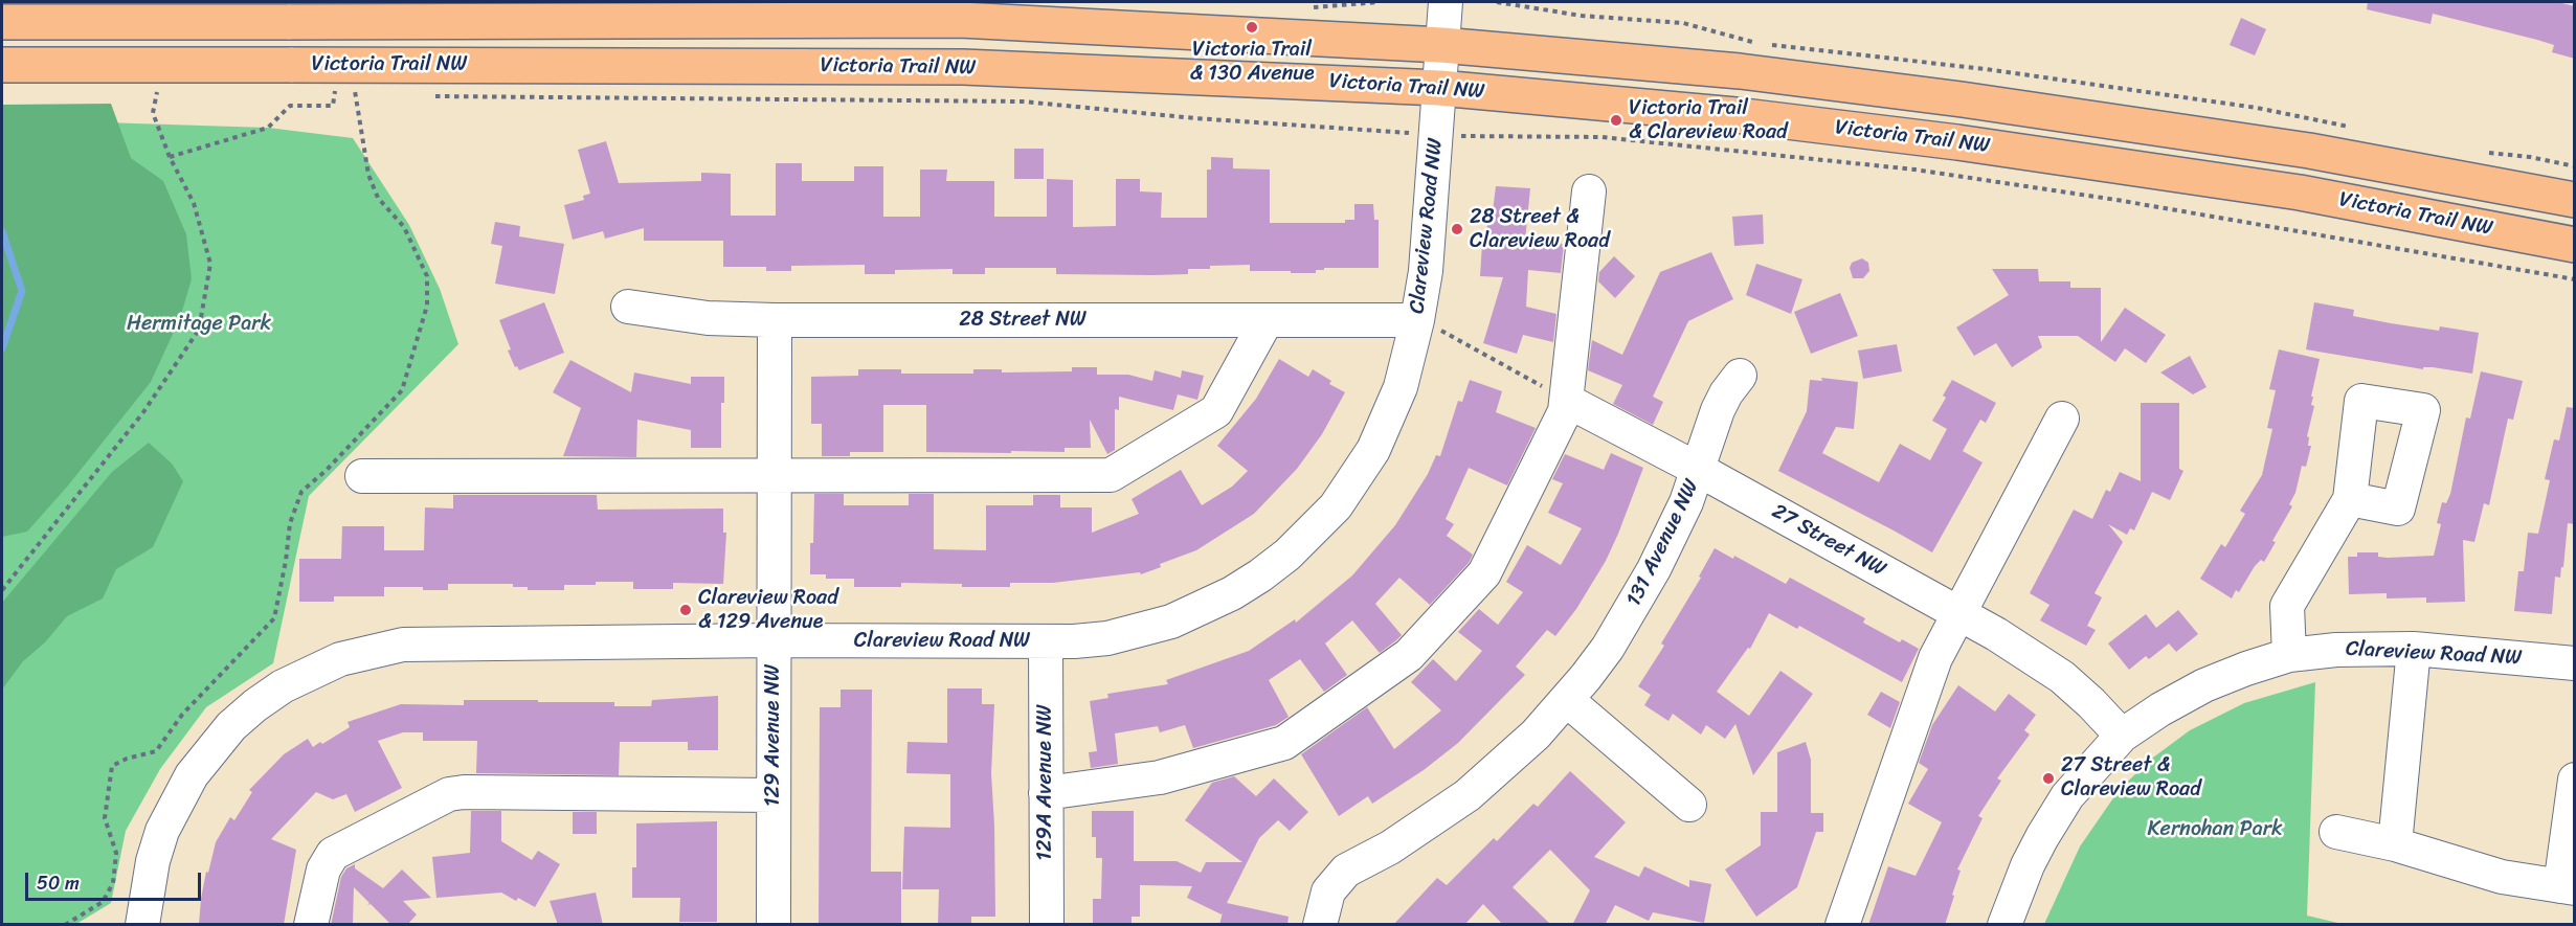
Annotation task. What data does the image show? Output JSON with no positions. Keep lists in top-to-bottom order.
{
  "streets": {
    "main road": ["Victoria Trail NW"],
    "street": [
      "Clareview Road NW",
      "28 Street NW",
      "27 Street NW",
      "131 Avenue NW",
      "129 Avenue NW",
      "129A Avenue NW"
    ]
  },
  "crossings": [
    ["Victoria Trail NW", "Clareview Road NW"],
    ["Clareview Road NW", "28 Street NW"],
    ["Clareview Road NW", "27 Street NW"],
    ["Clareview Road NW", "129 Avenue NW"],
    ["Clareview Road NW", "129A Avenue NW"],
    ["28 Street NW", "129 Avenue NW"],
    ["27 Street NW", "131 Avenue NW"]
  ],
  "parks": ["Hermitage Park", "Kernohan Park"],
  "places": [
    "Victoria Trail & 130 Avenue",
    "Victoria Trail & Clareview Road",
    "28 Street & Clareview Road",
    "Clareview Road & 129 Avenue",
    "27 Street & Clareview Road"
  ],
  "scale_bar": "50 m"
}
